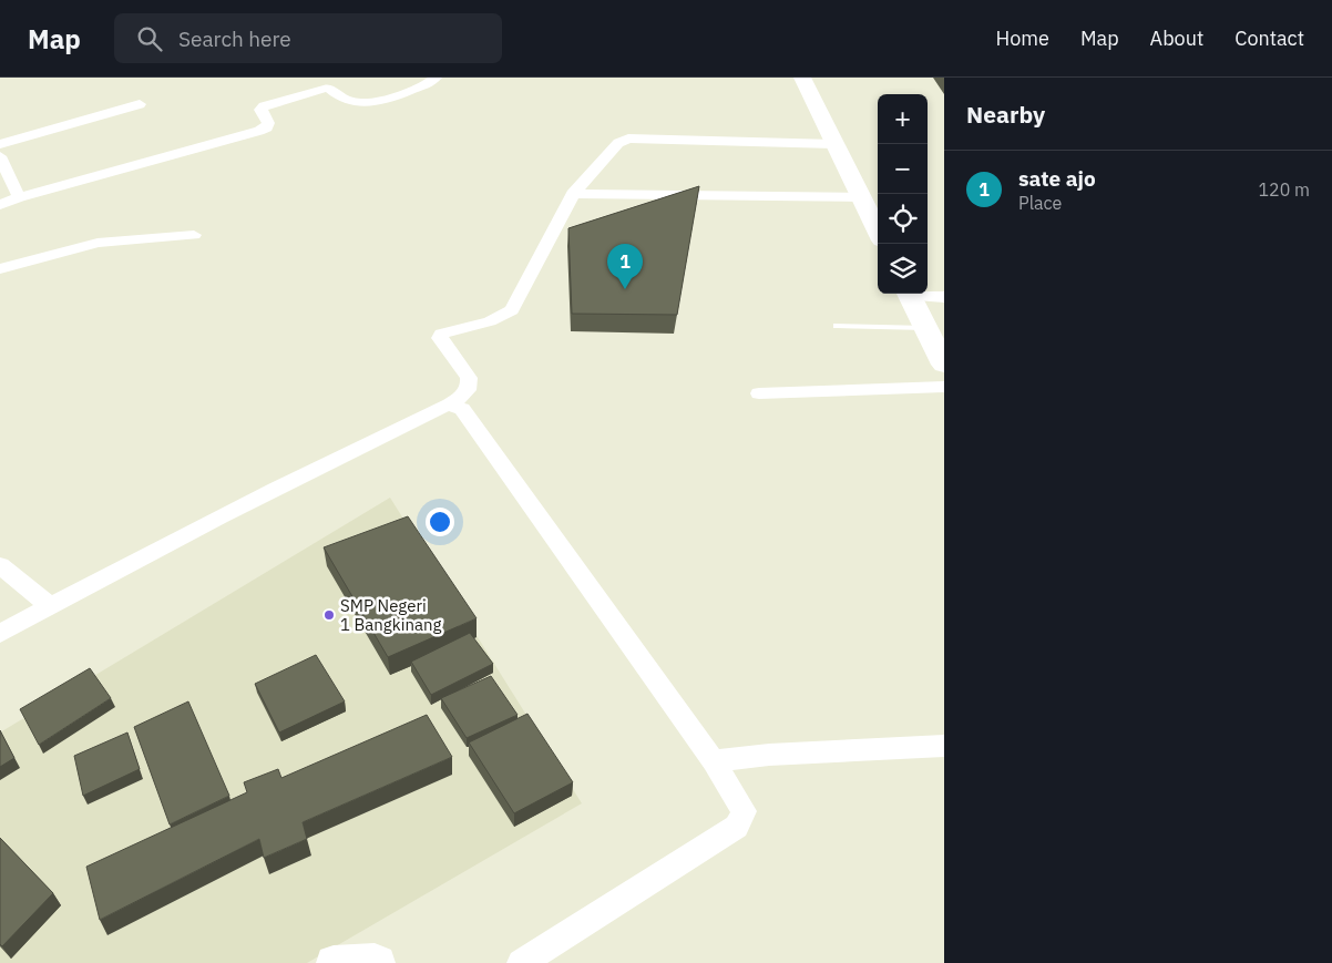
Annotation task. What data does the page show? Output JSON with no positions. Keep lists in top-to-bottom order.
{
  "places": ["SMP Negeri 1 Bangkinang"],
  "page": {
    "header": "Map",
    "search": "Search here",
    "nav": [
      "Home",
      "Map",
      "About",
      "Contact"
    ],
    "heading": "Nearby",
    "map_buttons": ["+", "−"],
    "list": [
      {
        "mark": "1",
        "name": "sate ajo",
        "note": "Place",
        "value": "120 m"
      }
    ],
    "pins": "1"
  }
}
